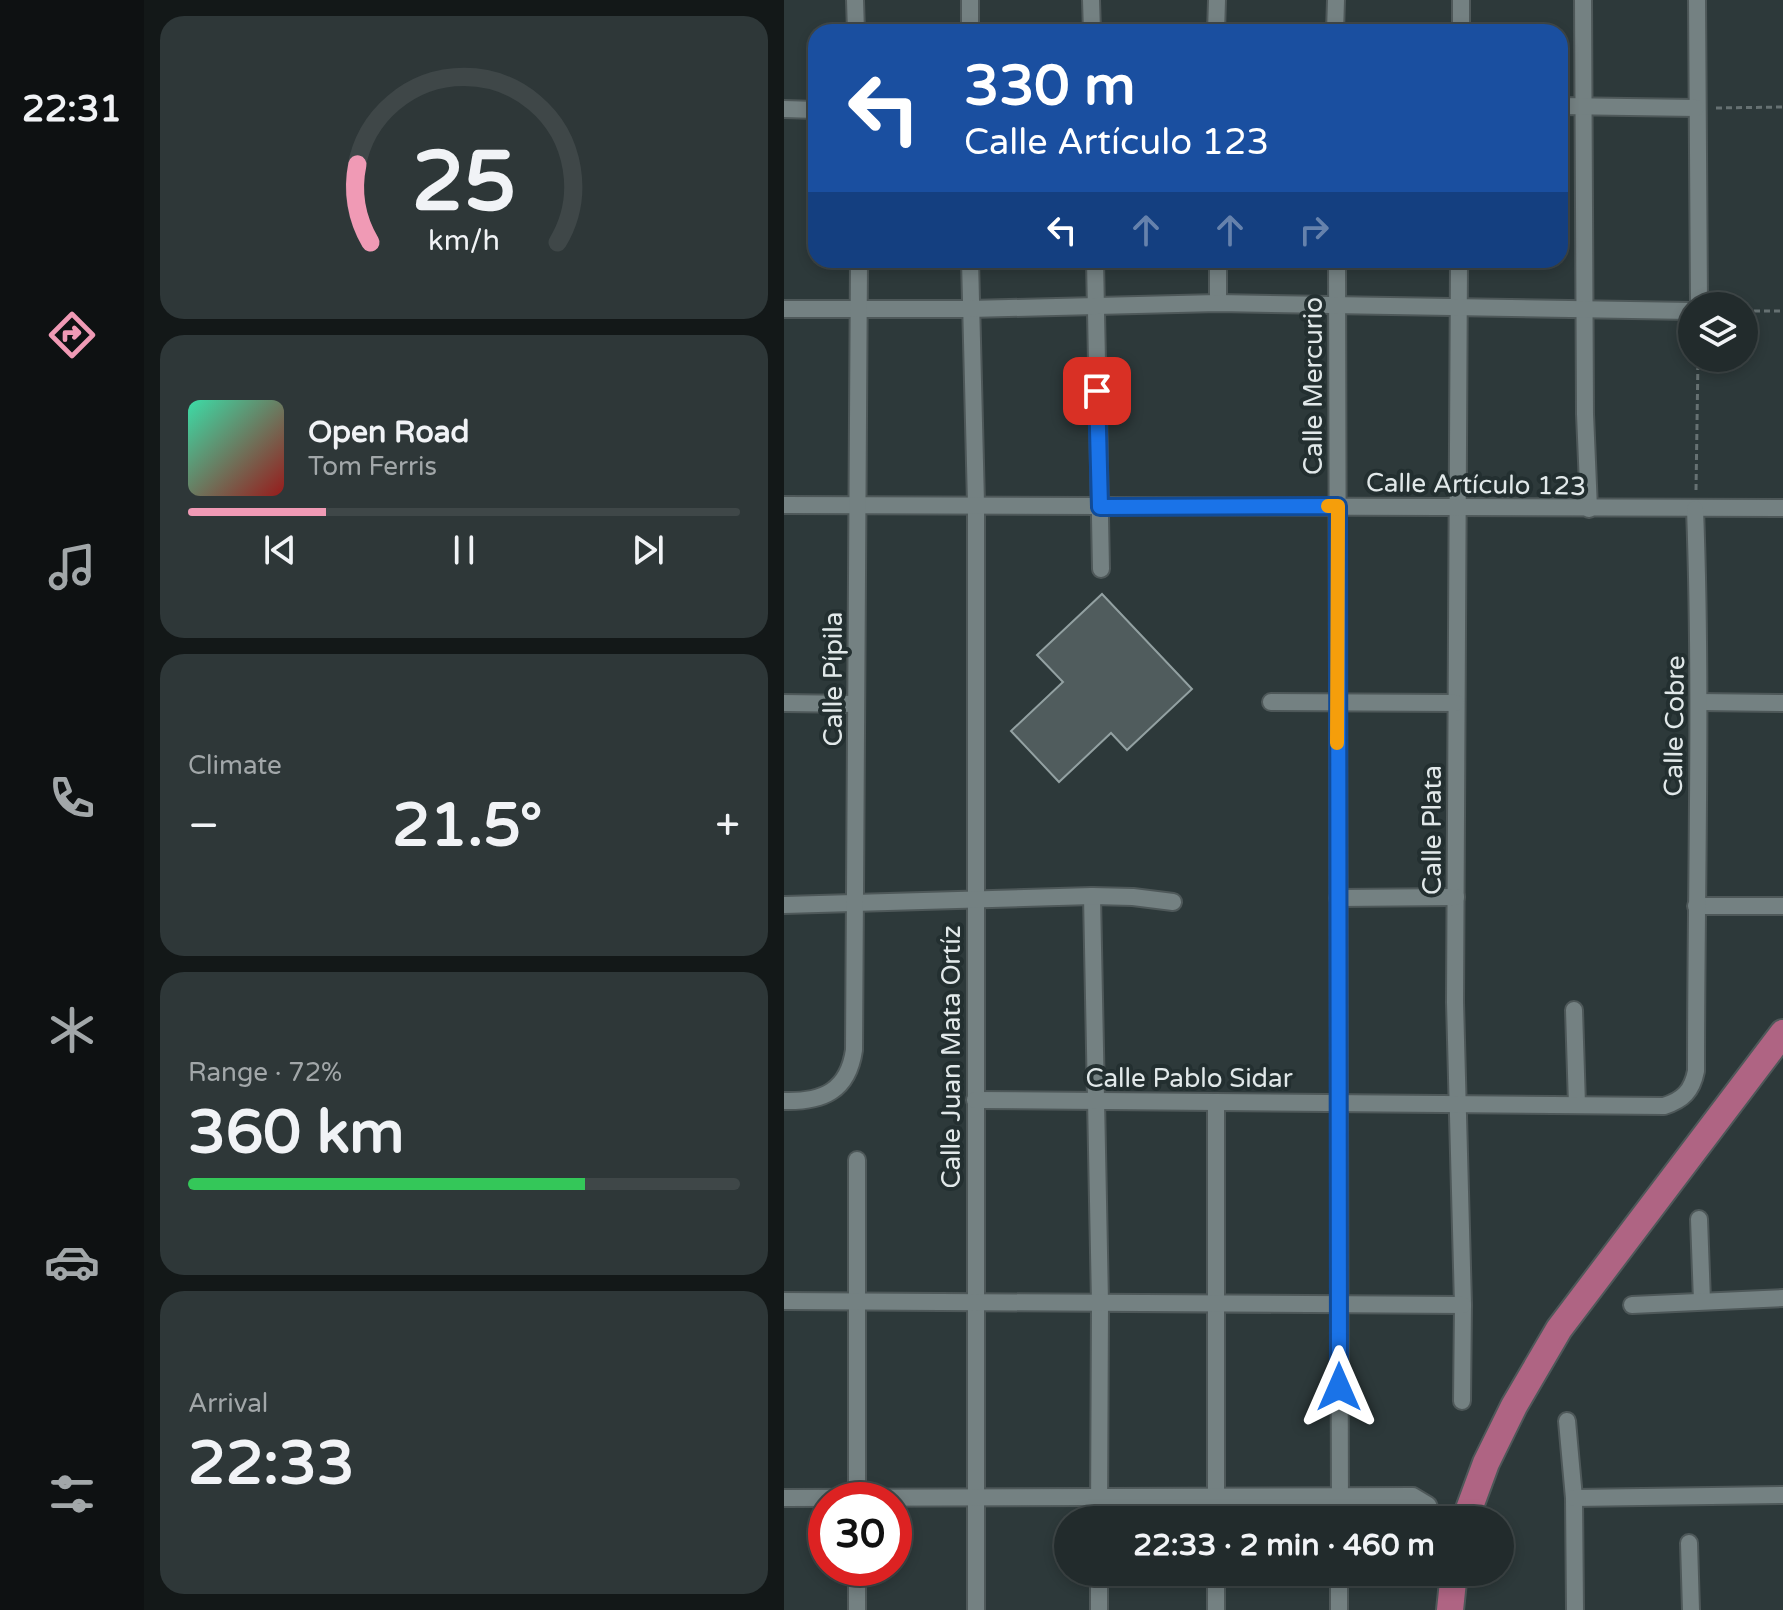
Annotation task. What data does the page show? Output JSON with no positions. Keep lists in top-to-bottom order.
{
  "streets": {
    "street": [
      "Calle Mercurio",
      "Calle Artículo 123",
      "Calle Pípila",
      "Calle Cobre",
      "Calle Plata",
      "Calle Juan Mata Ortíz",
      "Calle Pablo Sidar"
    ]
  },
  "crossings": [
    ["Calle Mercurio", "Calle Artículo 123"],
    ["Calle Mercurio", "Calle Pablo Sidar"],
    ["Calle Artículo 123", "Calle Pípila"],
    ["Calle Artículo 123", "Calle Cobre"],
    ["Calle Artículo 123", "Calle Plata"],
    ["Calle Artículo 123", "Calle Juan Mata Ortíz"],
    ["Calle Cobre", "Calle Pablo Sidar"],
    ["Calle Plata", "Calle Pablo Sidar"],
    ["Calle Juan Mata Ortíz", "Calle Pablo Sidar"]
  ],
  "page": {
    "tabs": "22:31",
    "turn": ["330 m", "Calle Artículo 123"],
    "song": ["Open Road", "Tom Ferris"],
    "tile": [
      "Climate",
      ["Range · 72%", "360 km"],
      ["Arrival", "22:33"]
    ],
    "heat": ["−", "21.5°", "+"],
    "limit": "30",
    "trip": "22:33 · 2 min · 460 m",
    "gauge": ["25", "km/h"]
  }
}
